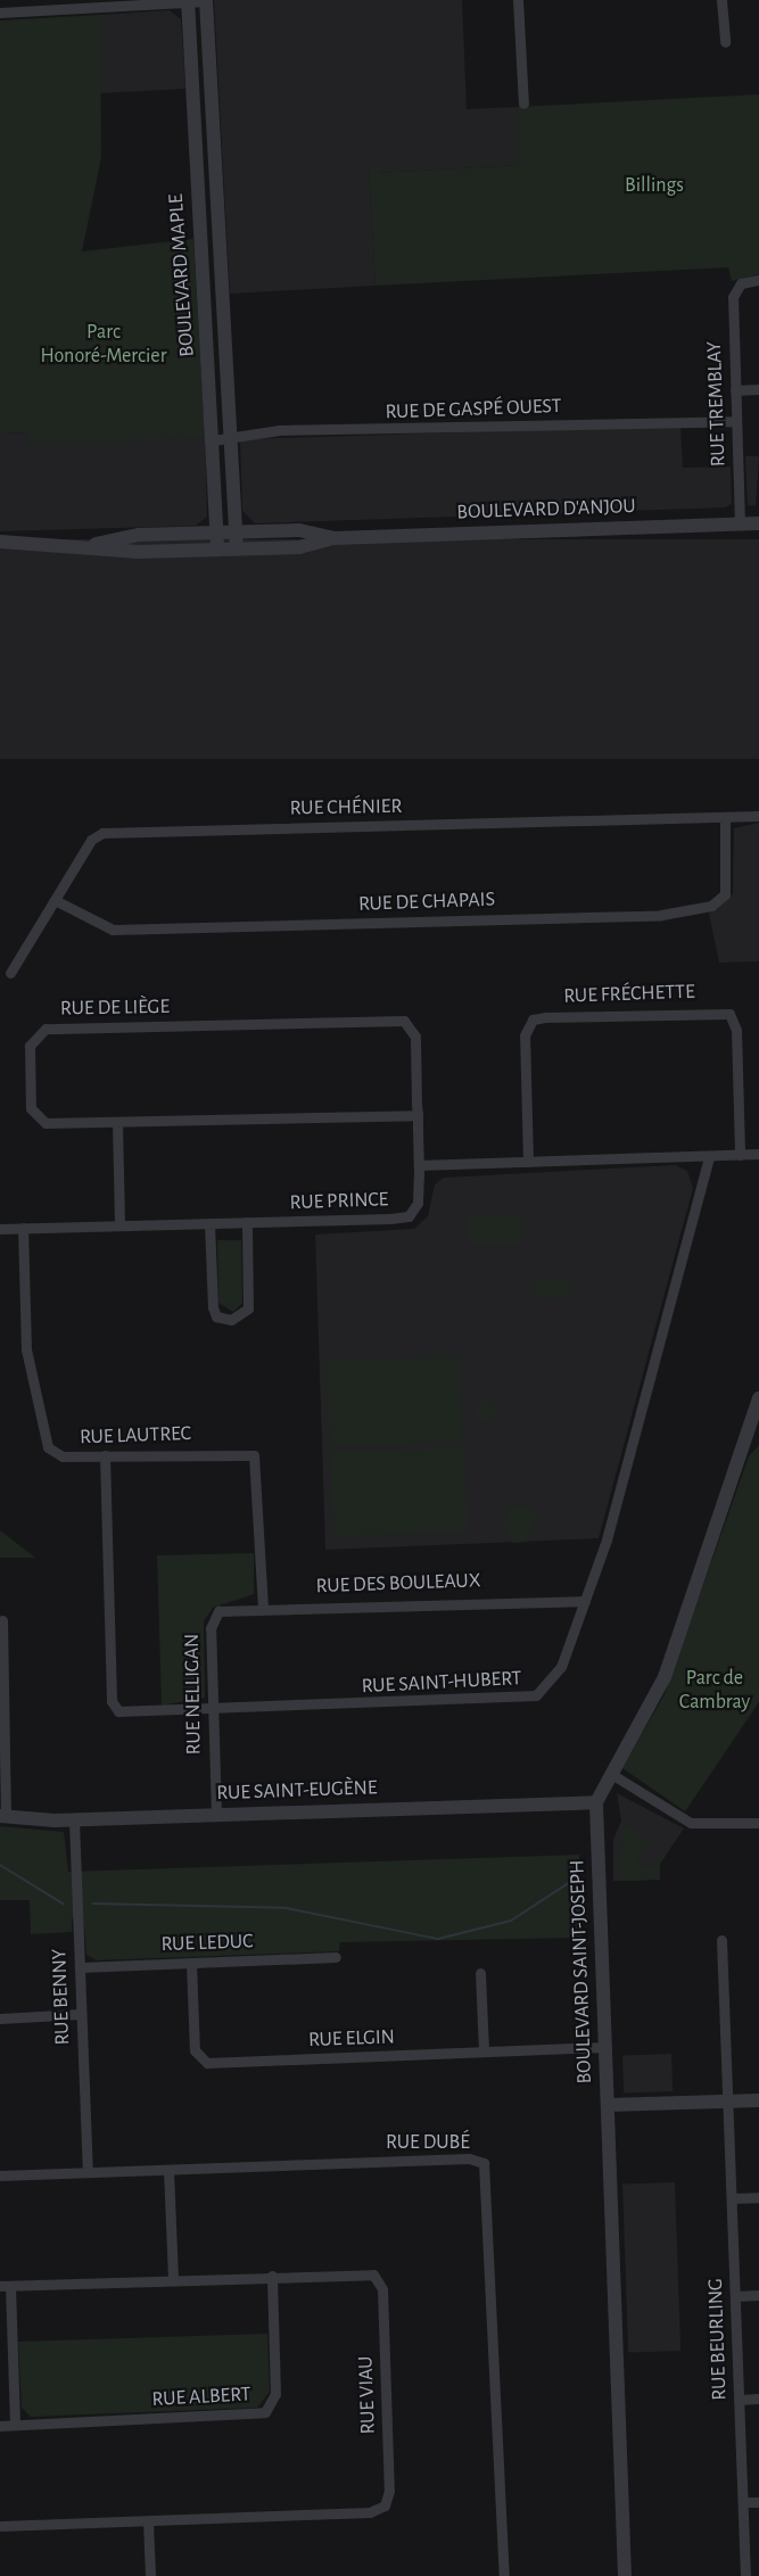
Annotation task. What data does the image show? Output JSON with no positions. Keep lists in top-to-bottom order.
{
  "streets": {
    "street": [
      "BOULEVARD MAPLE",
      "RUE TREMBLAY",
      "RUE DE GASPÉ OUEST",
      "BOULEVARD D'ANJOU",
      "RUE CHÉNIER",
      "RUE DE CHAPAIS",
      "RUE FRÉCHETTE",
      "RUE DE LIÈGE",
      "RUE PRINCE",
      "RUE LAUTREC",
      "RUE DES BOULEAUX",
      "RUE SAINT-HUBERT",
      "RUE NELLIGAN",
      "RUE SAINT-EUGÈNE",
      "RUE LEDUC",
      "BOULEVARD SAINT-JOSEPH",
      "RUE BENNY",
      "RUE ELGIN",
      "RUE DUBÉ",
      "RUE BEURLING",
      "RUE VIAU",
      "RUE ALBERT"
    ]
  },
  "crossings": [
    ["BOULEVARD MAPLE", "RUE DE GASPÉ OUEST"],
    ["BOULEVARD MAPLE", "BOULEVARD D'ANJOU"],
    ["RUE TREMBLAY", "RUE DE GASPÉ OUEST"],
    ["RUE TREMBLAY", "BOULEVARD D'ANJOU"],
    ["RUE CHÉNIER", "RUE DE CHAPAIS"],
    ["RUE DE LIÈGE", "RUE PRINCE"],
    ["RUE PRINCE", "RUE LAUTREC"],
    ["RUE LAUTREC", "RUE DES BOULEAUX"],
    ["RUE LAUTREC", "RUE SAINT-HUBERT"],
    ["RUE DES BOULEAUX", "RUE SAINT-HUBERT"],
    ["RUE DES BOULEAUX", "RUE NELLIGAN"],
    ["RUE SAINT-HUBERT", "RUE NELLIGAN"],
    ["RUE NELLIGAN", "RUE SAINT-EUGÈNE"],
    ["RUE SAINT-EUGÈNE", "BOULEVARD SAINT-JOSEPH"],
    ["RUE SAINT-EUGÈNE", "RUE BENNY"],
    ["RUE LEDUC", "RUE BENNY"],
    ["RUE LEDUC", "RUE ELGIN"],
    ["BOULEVARD SAINT-JOSEPH", "RUE ELGIN"],
    ["RUE BENNY", "RUE DUBÉ"],
    ["RUE VIAU", "RUE ALBERT"]
  ],
  "parks": ["Billings", "Parc Honoré-Mercier", "Parc de Cambray"]
}
